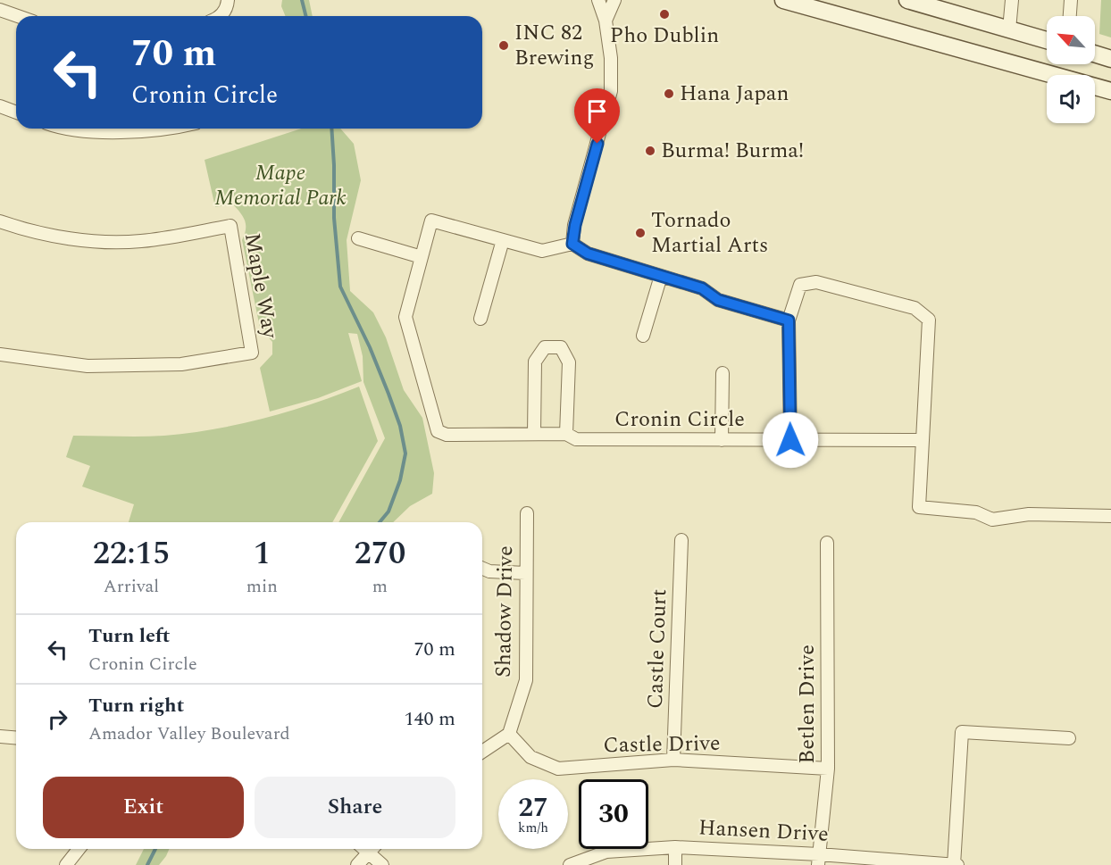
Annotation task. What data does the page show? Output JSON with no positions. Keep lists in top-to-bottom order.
{
  "streets": {
    "street": [
      "Maple Way",
      "Cronin Circle",
      "Shadow Drive",
      "Castle Court",
      "Betlen Drive",
      "Castle Drive",
      "Hansen Drive"
    ]
  },
  "crossings": [
    ["Shadow Drive", "Castle Drive"],
    ["Castle Court", "Castle Drive"],
    ["Betlen Drive", "Castle Drive"],
    ["Betlen Drive", "Hansen Drive"]
  ],
  "parks": ["Mape Memorial Park"],
  "places": [
    "Pho Dublin",
    "INC 82 Brewing",
    "Hana Japan",
    "Burma! Burma!",
    "Tornado Martial Arts"
  ],
  "north": "top left",
  "page": {
    "turn": ["70 m", "Cronin Circle"],
    "eta": [
      "22:15",
      "Arrival",
      "1",
      "min",
      "270",
      "m"
    ],
    "list": [
      {
        "name": "Turn left",
        "note": "Cronin Circle",
        "value": "70 m"
      },
      {
        "name": "Turn right",
        "note": "Amador Valley Boulevard",
        "value": "140 m"
      }
    ],
    "buttons": ["Exit", "Share"],
    "speed": "27 km/h",
    "limit": "30"
  }
}
